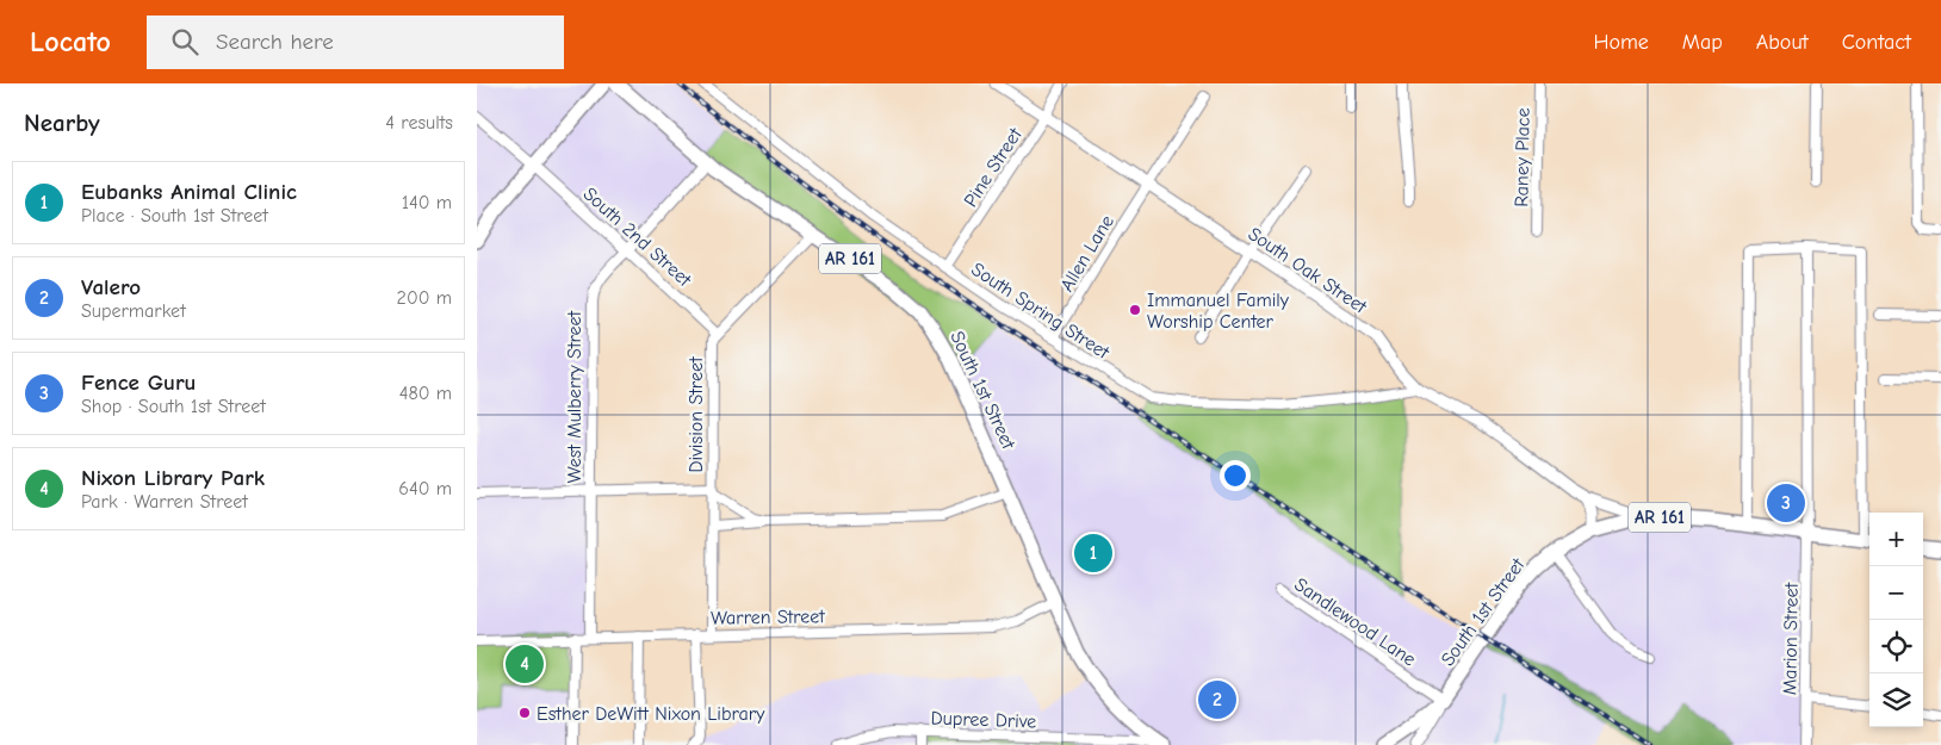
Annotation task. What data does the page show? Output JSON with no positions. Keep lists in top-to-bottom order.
{
  "streets": {
    "main road": ["AR 161", "South 1st Street"],
    "street": [
      "Raney Place",
      "Pine Street",
      "South 2nd Street",
      "Allen Lane",
      "South Oak Street",
      "South Spring Street",
      "West Mulberry Street",
      "Division Street",
      "Warren Street",
      "Sandlewood Lane",
      "Marion Street",
      "Dupree Drive"
    ]
  },
  "crossings": [
    ["Pine Street", "South Oak Street"],
    ["Pine Street", "South Spring Street"],
    ["South 2nd Street", "West Mulberry Street"],
    ["South 2nd Street", "Division Street"],
    ["Allen Lane", "South Oak Street"],
    ["Allen Lane", "South Spring Street"],
    ["South Oak Street", "South Spring Street"],
    ["South Oak Street", "South 1st Street"],
    ["South 1st Street", "West Mulberry Street"],
    ["South 1st Street", "Division Street"],
    ["South 1st Street", "Warren Street"],
    ["South 1st Street", "Sandlewood Lane"],
    ["South 1st Street", "Marion Street"],
    ["South 1st Street", "Dupree Drive"],
    ["West Mulberry Street", "Warren Street"],
    ["Division Street", "Warren Street"]
  ],
  "places": ["Immanuel Family Worship Center", "Esther DeWitt Nixon Library"],
  "page": {
    "header": "Locato",
    "search": "Search here",
    "nav": [
      "Home",
      "Map",
      "About",
      "Contact"
    ],
    "heading": ["Nearby", "4 results"],
    "list": [
      {
        "mark": "1",
        "name": "Eubanks Animal Clinic",
        "note": "Place · South 1st Street",
        "value": "140 m"
      },
      {
        "mark": "2",
        "name": "Valero",
        "note": "Supermarket",
        "value": "200 m"
      },
      {
        "mark": "3",
        "name": "Fence Guru",
        "note": "Shop · South 1st Street",
        "value": "480 m"
      },
      {
        "mark": "4",
        "name": "Nixon Library Park",
        "note": "Park · Warren Street",
        "value": "640 m"
      }
    ],
    "pins": [
      "3",
      "1",
      "4",
      "2"
    ],
    "map_buttons": ["+", "−"]
  }
}
